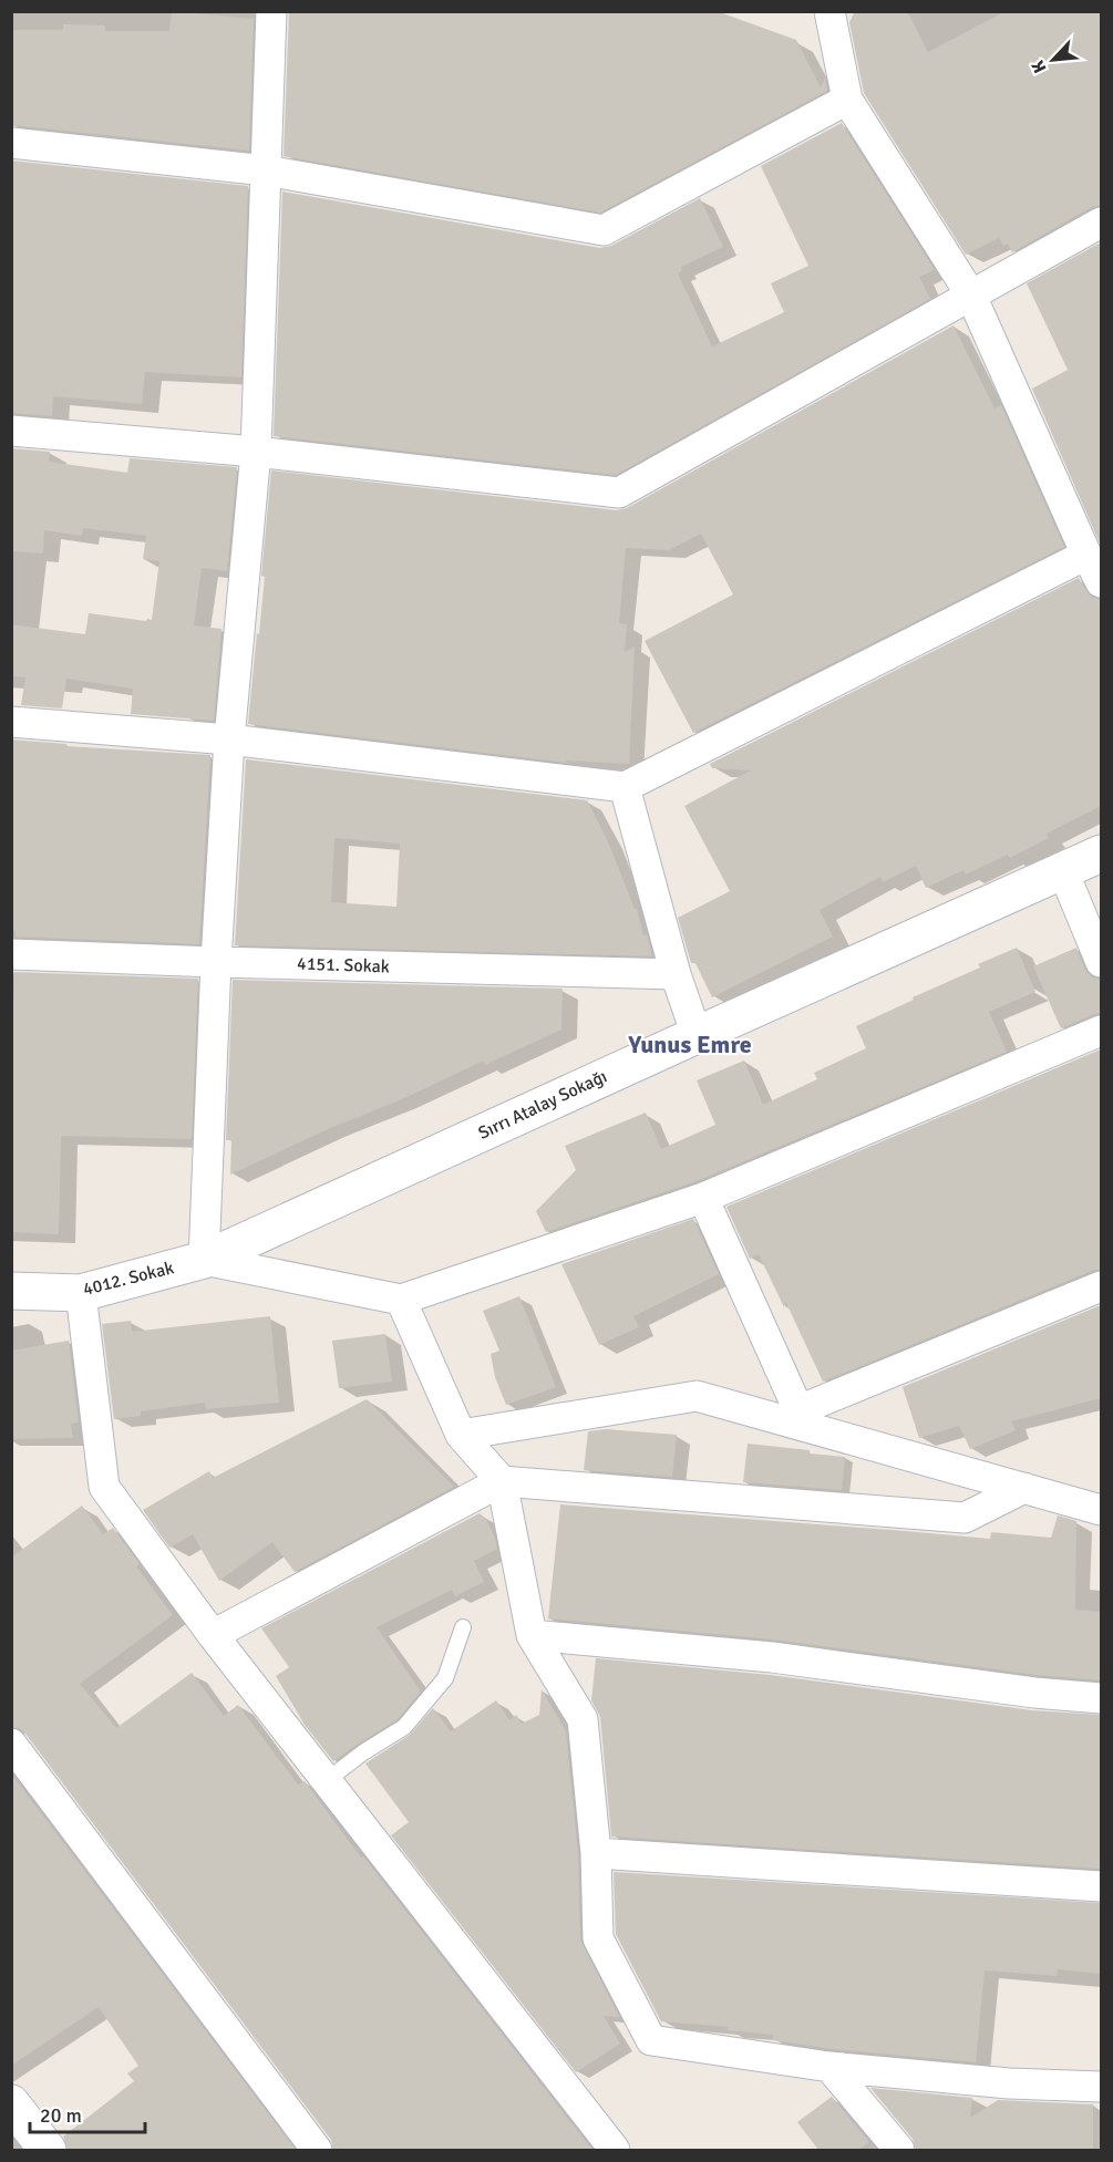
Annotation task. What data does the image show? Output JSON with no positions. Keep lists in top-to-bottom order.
{
  "streets": {
    "main road": ["Sırrı Atalay Sokağı", "4012. Sokak"],
    "street": ["4151. Sokak"]
  },
  "crossings": [
    ["Sırrı Atalay Sokağı", "4012. Sokak"]
  ],
  "districts": ["Yunus Emre"],
  "scale_bar": "20 m",
  "north": "bottom left"
}
